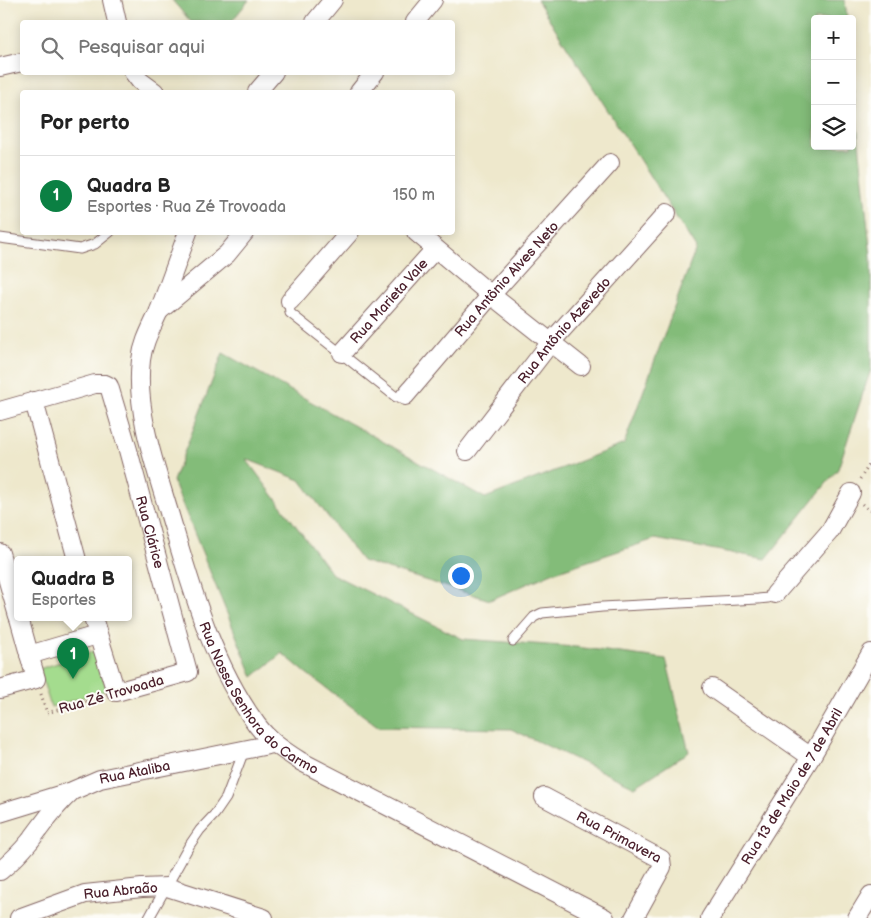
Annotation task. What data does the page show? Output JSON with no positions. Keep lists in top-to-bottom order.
{
  "streets": {
    "street": [
      "Rua Antônio Alves Neto",
      "Rua Marieta Vale",
      "Rua Antônio Azevedo",
      "Rua Clárice",
      "Rua Zé Trovoada",
      "Rua Nossa Senhora do Carmo",
      "Rua Ataliba",
      "Rua 13 de Maio de 7 de Abril",
      "Rua Primavera",
      "Rua Abraão"
    ]
  },
  "crossings": [
    ["Rua Clárice", "Rua Zé Trovoada"],
    ["Rua Nossa Senhora do Carmo", "Rua Ataliba"]
  ],
  "page": {
    "map_buttons": ["+", "−"],
    "search": "Pesquisar aqui",
    "heading": "Por perto",
    "list": [
      {
        "mark": "1",
        "name": "Quadra B",
        "note": "Esportes · Rua Zé Trovoada",
        "value": "150 m"
      }
    ],
    "popup": ["Quadra B", "Esportes"],
    "pins": "1"
  }
}
